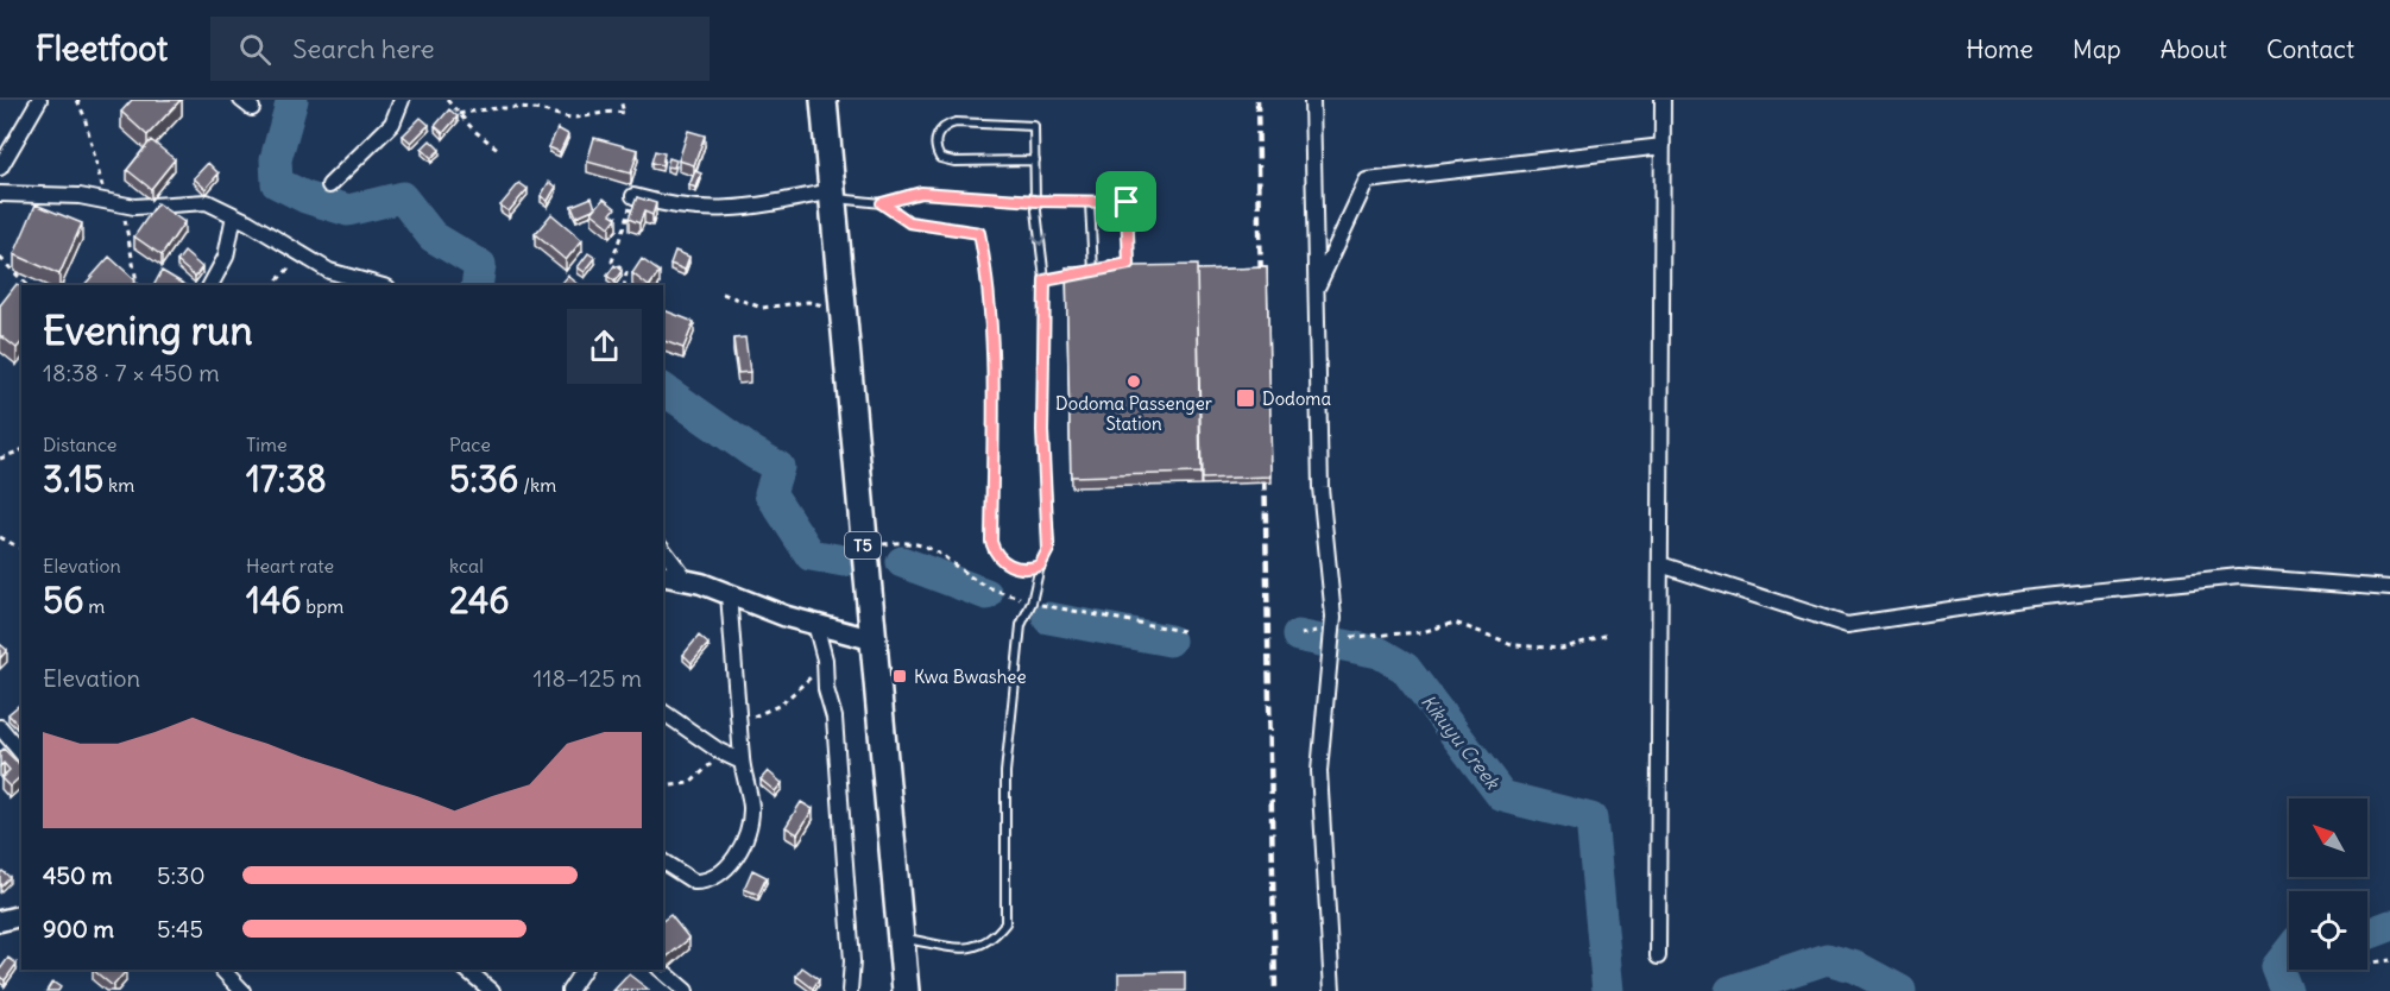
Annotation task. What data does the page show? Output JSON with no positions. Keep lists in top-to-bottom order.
{
  "streets": {
    "highway": ["T5"]
  },
  "water": ["Kikuyu Creek"],
  "places": {
    "other": ["Dodoma Passenger Station"],
    "transit": ["Dodoma", "Kwa Bwashee"]
  },
  "north": "top left",
  "page": {
    "header": "Fleetfoot",
    "search": "Search here",
    "nav": [
      "Home",
      "Map",
      "About",
      "Contact"
    ],
    "heading": ["Evening run", "18:38 · 7 × 450 m"],
    "stats": [
      ["Distance", "3.15 km"],
      ["Time", "17:38"],
      ["Pace", "5:36 /km"],
      ["Elevation", "56 m"],
      ["Heart rate", "146 bpm"],
      ["kcal", "246"]
    ],
    "chart": ["Elevation", "118–125 m"],
    "list": [
      {
        "name": "450 m",
        "note": "5:30"
      },
      {
        "name": "900 m",
        "note": "5:45"
      }
    ]
  }
}
